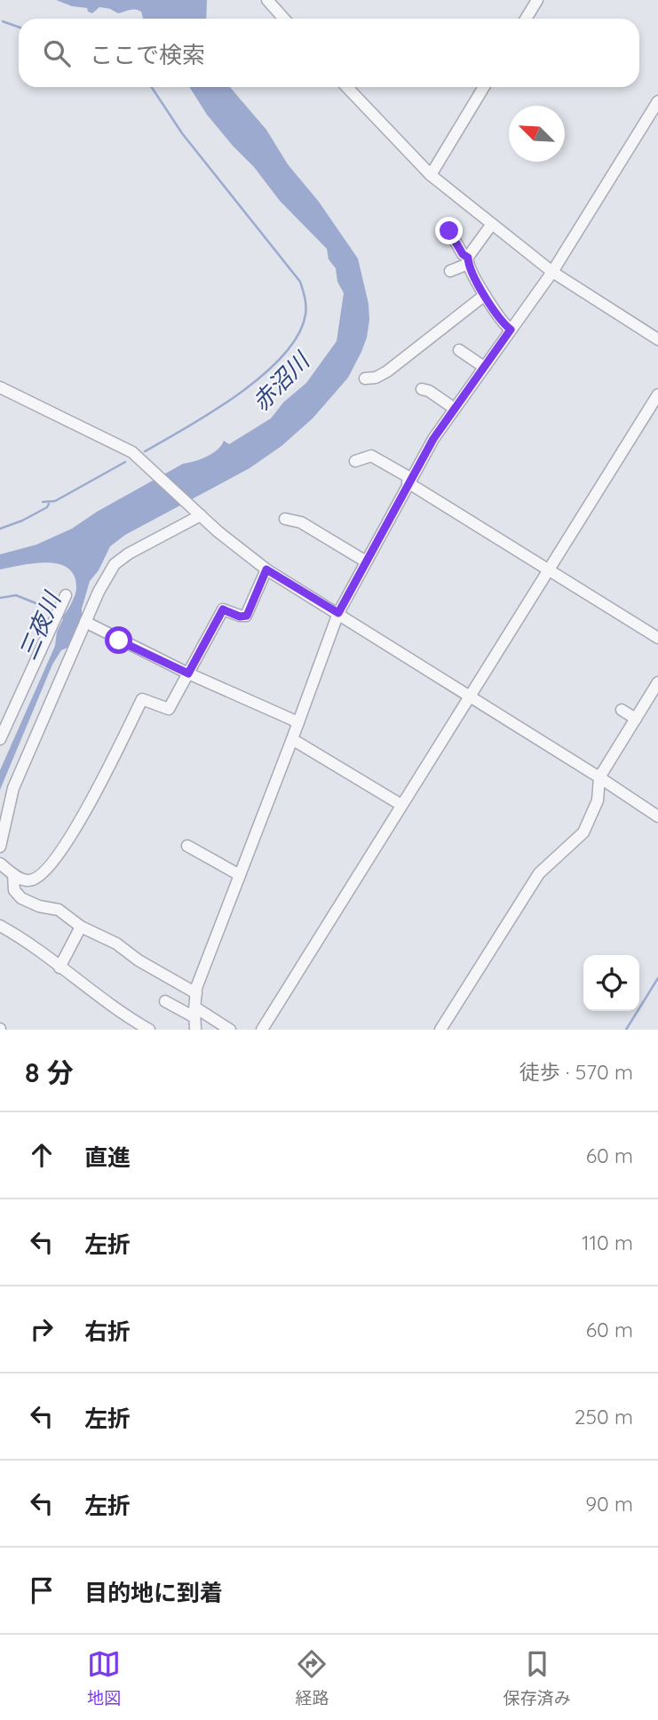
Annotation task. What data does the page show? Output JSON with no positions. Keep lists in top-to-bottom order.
{
  "water": ["赤沼川", "三夜川"],
  "north": "top left",
  "page": {
    "search": "ここで検索",
    "heading": ["8 分", "徒歩 · 570 m"],
    "list": [
      ["直進", "60 m"],
      ["左折", "110 m"],
      ["右折", "60 m"],
      ["左折", "250 m"],
      ["左折", "90 m"],
      "目的地に到着"
    ],
    "nav": ["地図", "経路", "保存済み"]
  }
}
